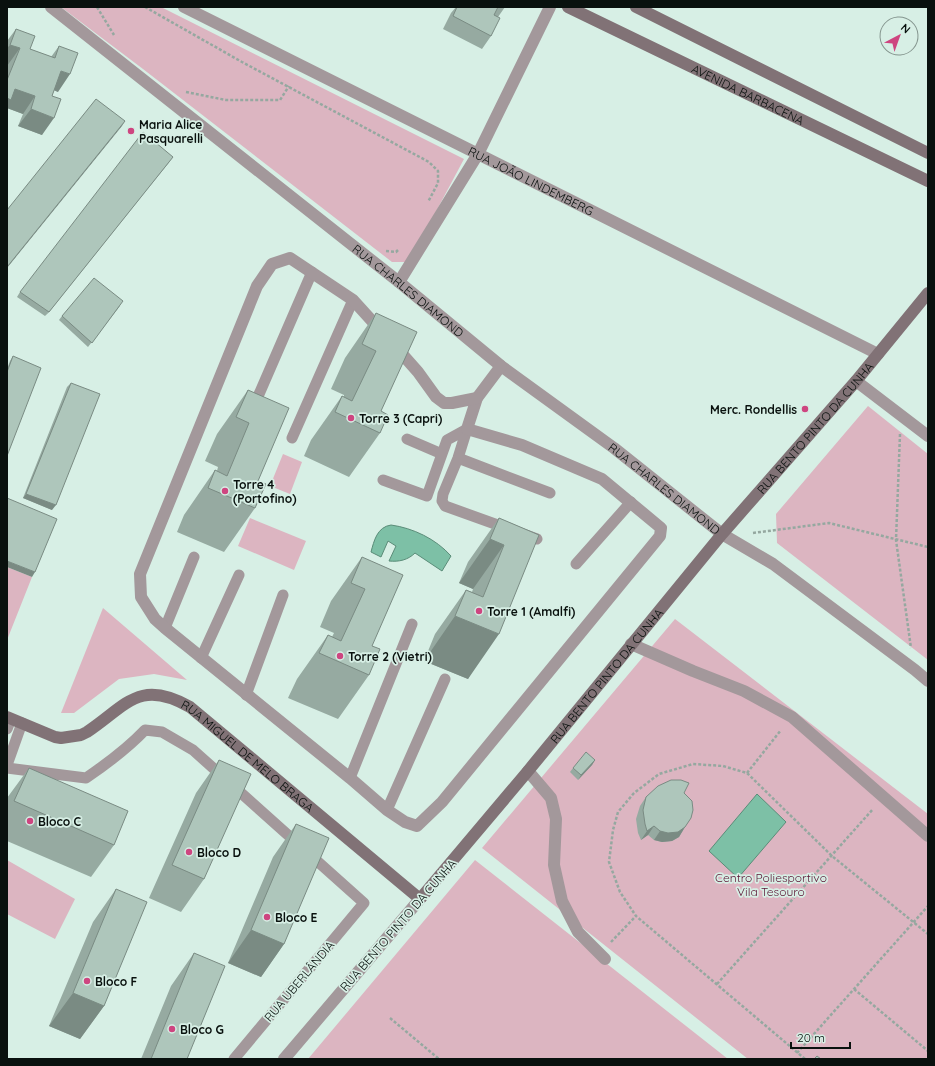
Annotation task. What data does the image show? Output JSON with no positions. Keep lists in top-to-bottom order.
{
  "streets": {
    "street": [
      "AVENIDA BARBACENA",
      "RUA JOÃO LINDEMBERG",
      "RUA CHARLES DIAMOND",
      "RUA BENTO PINTO DA CUNHA",
      "RUA MIGUEL DE MELO BRAGA"
    ],
    "lane": ["RUA UBERLÂNDIA"]
  },
  "crossings": [
    ["RUA JOÃO LINDEMBERG", "RUA BENTO PINTO DA CUNHA"],
    ["RUA CHARLES DIAMOND", "RUA BENTO PINTO DA CUNHA"],
    ["RUA BENTO PINTO DA CUNHA", "RUA MIGUEL DE MELO BRAGA"]
  ],
  "parks": ["Centro Poliesportivo Vila Tesouro"],
  "places": [
    "Maria Alice Pasquarelli",
    "Merc. Rondellis",
    "Torre 3 (Capri)",
    "Torre 4 (Portofino)",
    "Torre 1 (Amalfi)",
    "Torre 2 (Vietri)",
    "Bloco C",
    "Bloco D",
    "Bloco E",
    "Bloco F",
    "Bloco G"
  ],
  "scale_bar": "20 m",
  "north": "top right"
}
